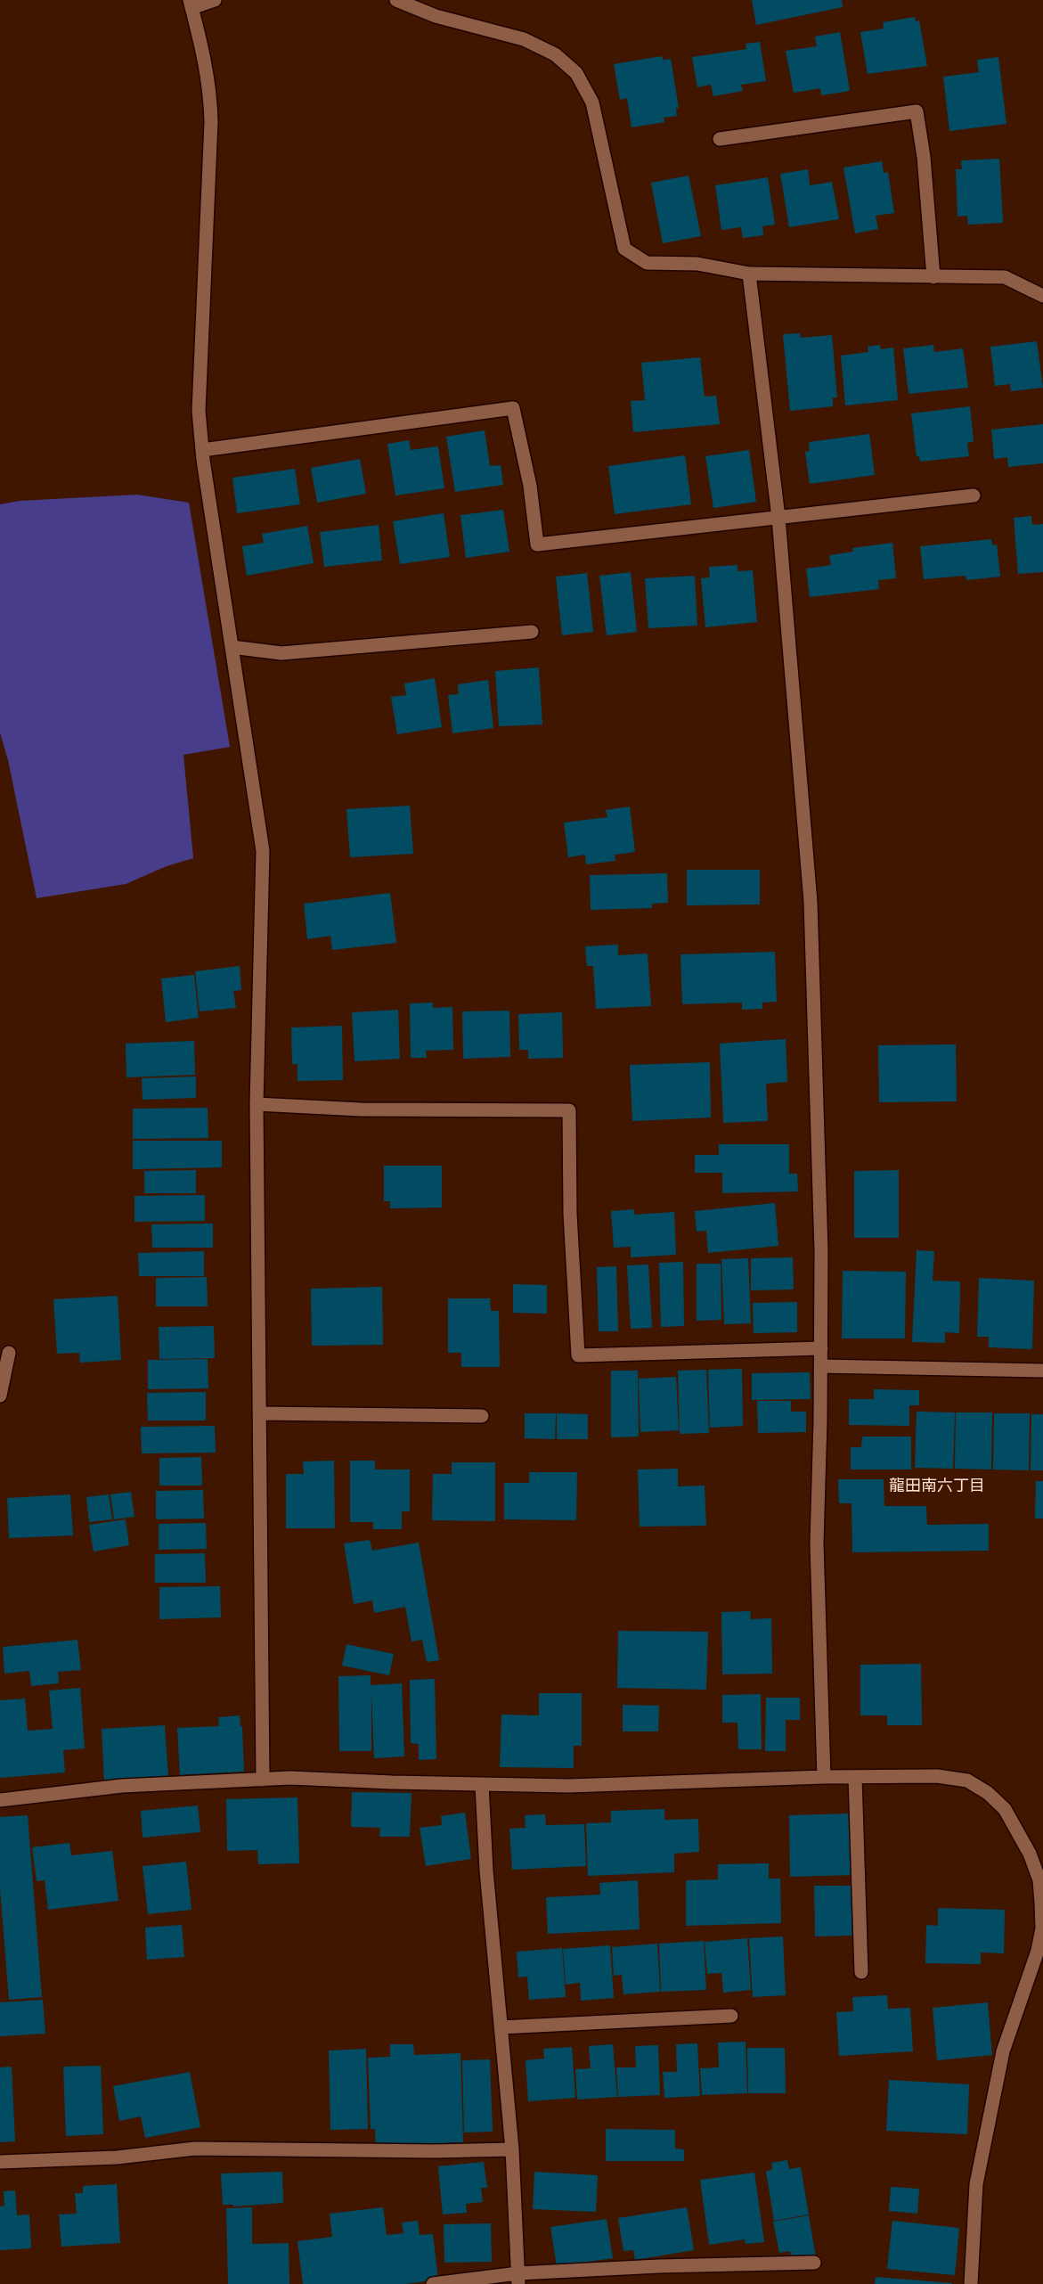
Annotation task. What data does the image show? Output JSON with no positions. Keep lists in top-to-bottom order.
{
  "districts": ["龍田南六丁目"]
}
